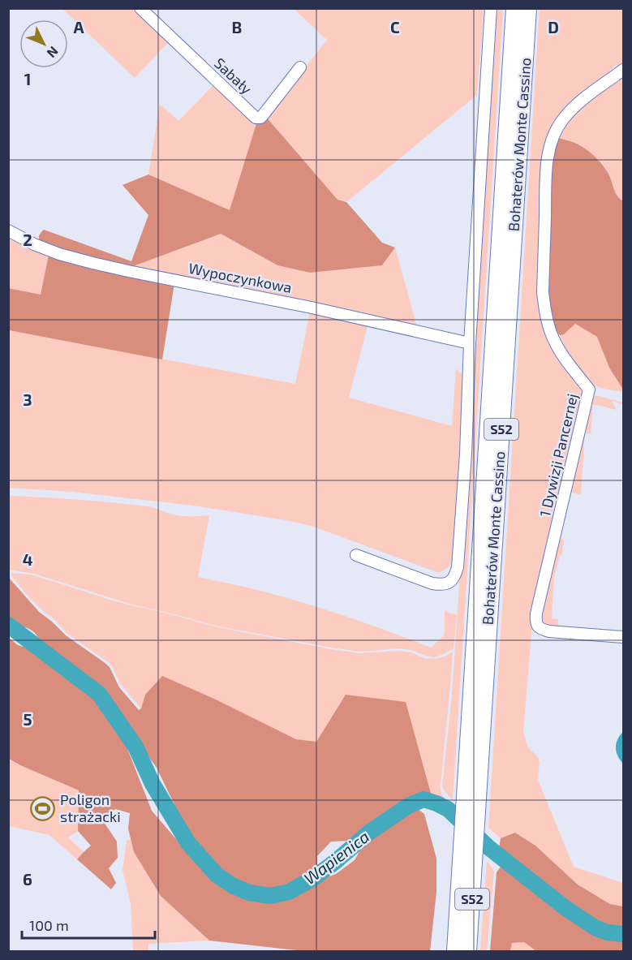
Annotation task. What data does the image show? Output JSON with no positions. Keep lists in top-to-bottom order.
{
  "streets": {
    "highway": ["Bohaterów Monte Cassino", "S52"],
    "street": ["Sabały", "Wypoczynkowa", "1 Dywizji Pancernej"]
  },
  "water": ["Wapienica"],
  "places": {
    "sports": ["Poligon strażacki"]
  },
  "scale_bar": "100 m",
  "north": "bottom right",
  "grid": {
    "columns": [
      "A",
      "B",
      "C",
      "D"
    ],
    "rows": [
      "1",
      "2",
      "3",
      "4",
      "5",
      "6"
    ]
  }
}
